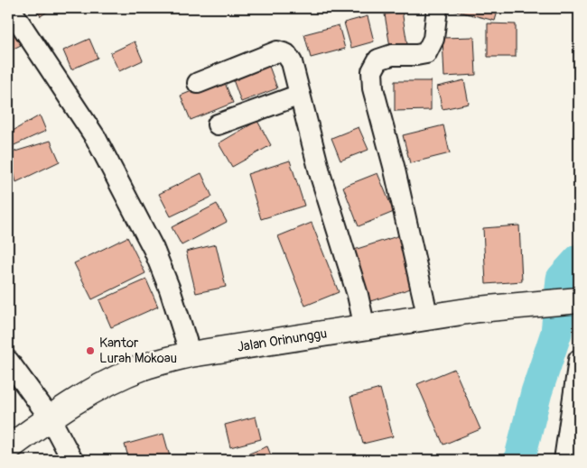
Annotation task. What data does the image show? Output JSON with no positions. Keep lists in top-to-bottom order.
{
  "streets": {
    "street": ["Jalan Orinunggu"]
  },
  "places": ["Kantor Lurah Mokoau"]
}
